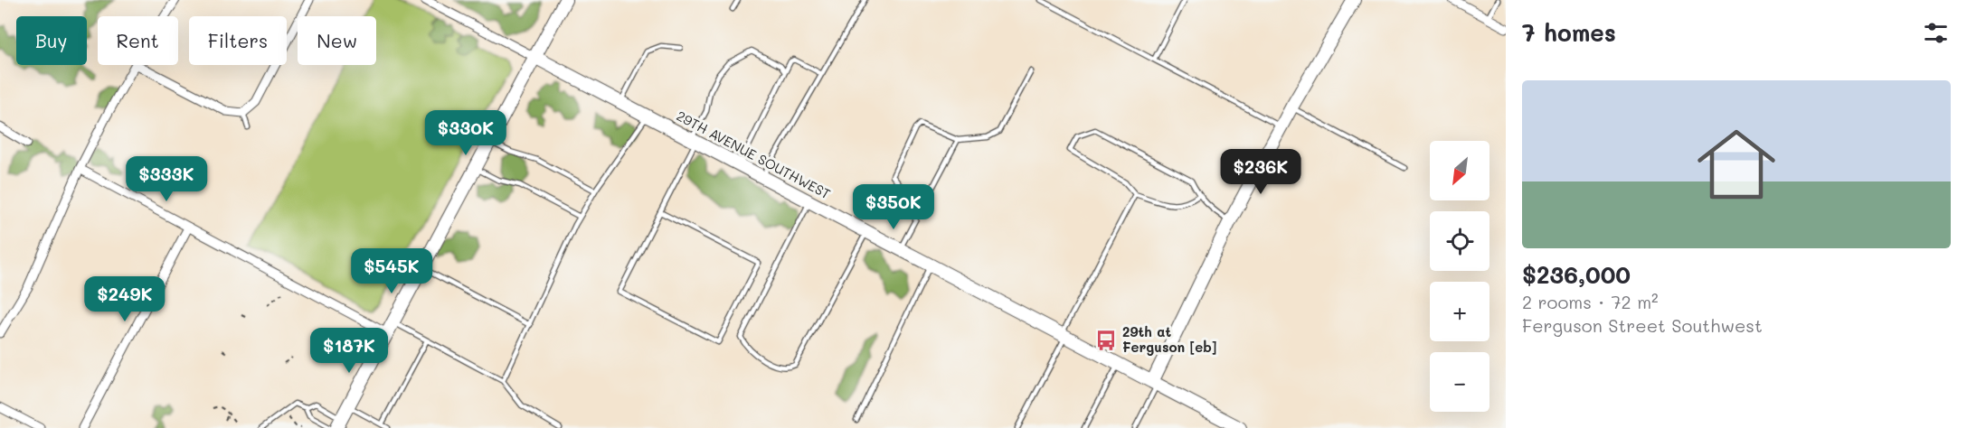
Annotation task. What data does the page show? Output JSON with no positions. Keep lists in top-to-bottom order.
{
  "streets": {
    "street": ["29TH AVENUE SOUTHWEST"]
  },
  "places": {
    "bus stop": ["29th at Ferguson [eb]"]
  },
  "north": "bottom left",
  "page": {
    "heading": "7 homes",
    "chip": [
      "Buy",
      "Rent",
      "Filters",
      "New"
    ],
    "list": [
      {
        "name": "$236,000",
        "note": "2 rooms · 72 m² · Ferguson Street Southwest"
      }
    ],
    "price": [
      "$330K",
      "$236K",
      "$333K",
      "$350K",
      "$545K",
      "$249K",
      "$187K"
    ],
    "map_buttons": ["+", "−"]
  }
}
